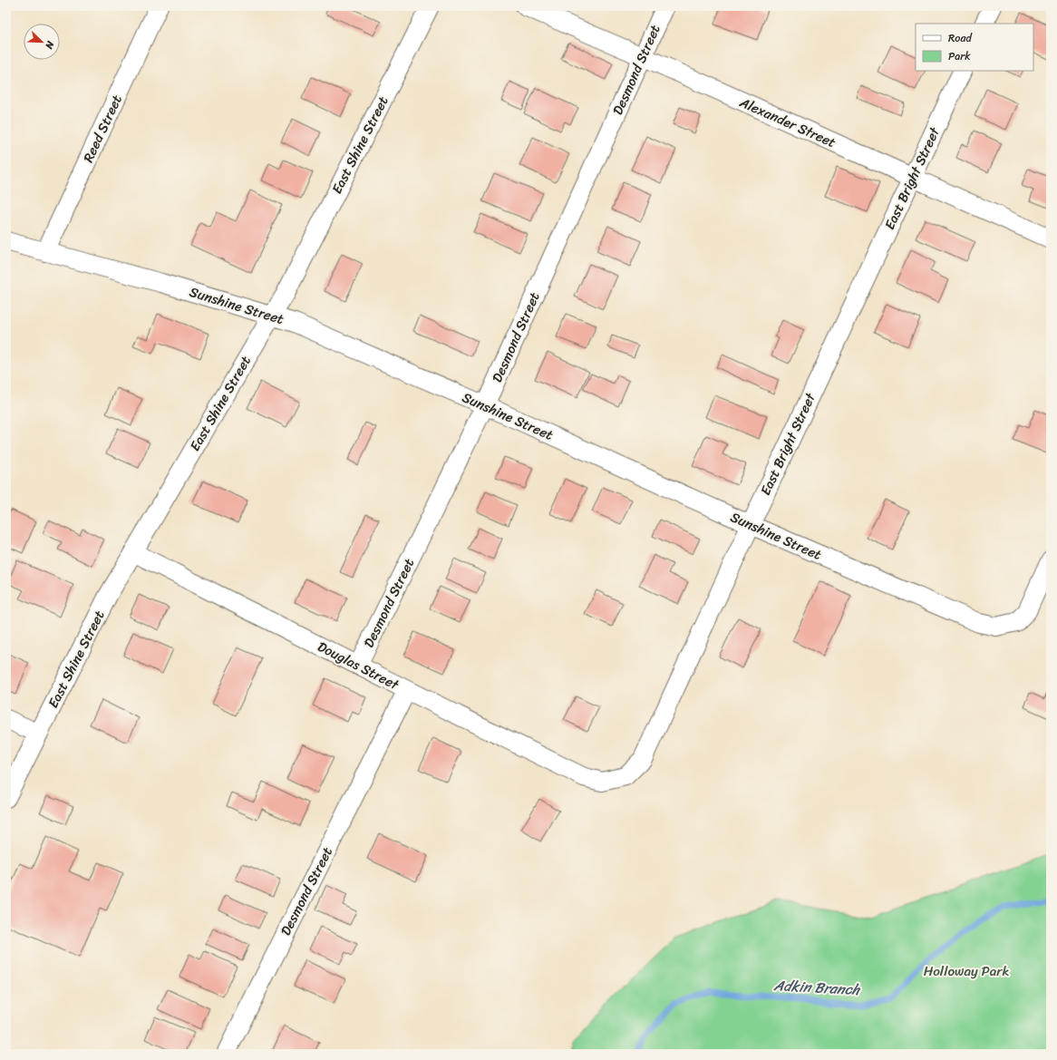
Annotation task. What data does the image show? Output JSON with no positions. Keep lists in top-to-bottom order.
{
  "streets": {
    "street": [
      "Desmond Street",
      "Alexander Street",
      "Reed Street",
      "East Shine Street",
      "East Bright Street",
      "Sunshine Street",
      "Douglas Street"
    ]
  },
  "crossings": [
    ["Desmond Street", "Alexander Street"],
    ["Desmond Street", "Sunshine Street"],
    ["Desmond Street", "Douglas Street"],
    ["Alexander Street", "East Bright Street"],
    ["Reed Street", "Sunshine Street"],
    ["East Shine Street", "Sunshine Street"],
    ["East Shine Street", "Douglas Street"],
    ["East Bright Street", "Sunshine Street"],
    ["East Bright Street", "Douglas Street"]
  ],
  "water": ["Adkin Branch"],
  "parks": ["Holloway Park"],
  "legend": ["Road", "Park"],
  "north": "bottom right"
}
